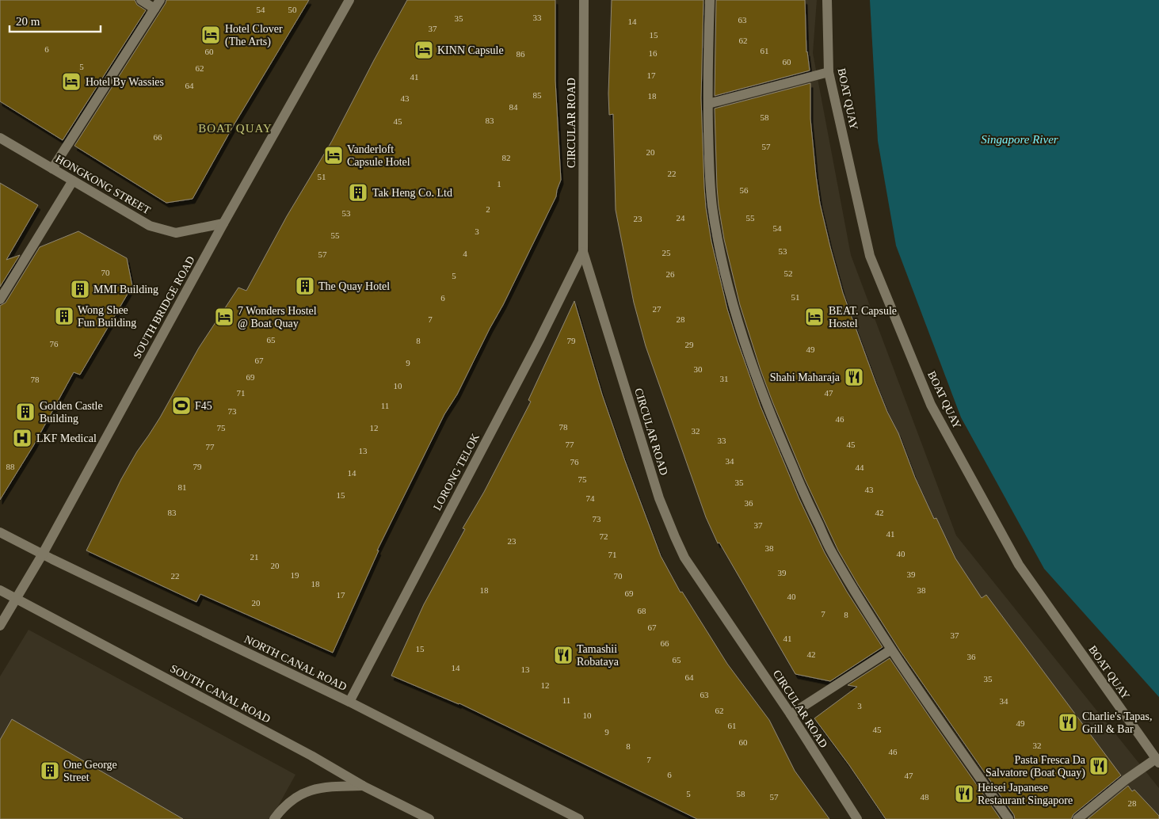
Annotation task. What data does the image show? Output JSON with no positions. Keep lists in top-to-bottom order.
{
  "streets": {
    "street": [
      "BOAT QUAY",
      "CIRCULAR ROAD",
      "HONGKONG STREET",
      "SOUTH BRIDGE ROAD",
      "LORONG TELOK",
      "NORTH CANAL ROAD",
      "SOUTH CANAL ROAD"
    ]
  },
  "crossings": [
    ["CIRCULAR ROAD", "LORONG TELOK"],
    ["HONGKONG STREET", "SOUTH BRIDGE ROAD"],
    ["SOUTH BRIDGE ROAD", "NORTH CANAL ROAD"],
    ["SOUTH BRIDGE ROAD", "SOUTH CANAL ROAD"],
    ["LORONG TELOK", "NORTH CANAL ROAD"]
  ],
  "districts": ["BOAT QUAY"],
  "water": ["Singapore River"],
  "places": {
    "hotel": [
      "Hotel Clover (The Arts)",
      "KINN Capsule",
      "Hotel By Wassies",
      "Vanderloft Capsule Hotel",
      "7 Wonders Hostel @ Boat Quay",
      "BEAT. Capsule Hostel"
    ],
    "building": [
      "Tak Heng Co. Ltd",
      "The Quay Hotel",
      "MMI Building",
      "Wong Shee Fun Building",
      "Golden Castle Building",
      "One George Street"
    ],
    "restaurant": [
      "Shahi Maharaja",
      "Tamashii Robataya",
      "Charlie's Tapas, Grill & Bar",
      "Pasta Fresca Da Salvatore (Boat Quay)",
      "Heisei Japanese Restaurant Singapore"
    ],
    "sports": ["F45"],
    "hospital": ["LKF Medical"]
  },
  "house_numbers": [
    "54",
    "50",
    "33",
    "35",
    "63",
    "14",
    "37",
    "15",
    "62",
    "6",
    "61",
    "60",
    "16",
    "86",
    "60",
    "5",
    "62",
    "17",
    "41",
    "64",
    "85",
    "18",
    "43",
    "84",
    "58",
    "83",
    "45",
    "66",
    "57",
    "20",
    "82",
    "22",
    "51",
    "1",
    "56",
    "2",
    "53",
    "24",
    "55",
    "23",
    "54",
    "3",
    "55",
    "53",
    "25",
    "4",
    "57",
    "70",
    "52",
    "26",
    "5",
    "51",
    "6",
    "27",
    "7",
    "28",
    "65",
    "8",
    "79",
    "76",
    "29",
    "49",
    "67",
    "9",
    "30",
    "69",
    "31",
    "78",
    "10",
    "71",
    "47",
    "11",
    "73",
    "46",
    "78",
    "75",
    "12",
    "32",
    "33",
    "77",
    "45",
    "77",
    "13",
    "34",
    "76",
    "88",
    "79",
    "44",
    "14",
    "75",
    "35",
    "81",
    "43",
    "15",
    "74",
    "36",
    "83",
    "42",
    "73",
    "37",
    "41",
    "72",
    "23",
    "38",
    "40",
    "71",
    "21",
    "20",
    "39",
    "39",
    "19",
    "22",
    "70",
    "18",
    "18",
    "38",
    "69",
    "17",
    "40",
    "20",
    "68",
    "7",
    "8",
    "67",
    "37",
    "41",
    "66",
    "15",
    "42",
    "36",
    "65",
    "14",
    "13",
    "64",
    "35",
    "12",
    "63",
    "11",
    "34",
    "3",
    "62",
    "10",
    "49",
    "61",
    "45",
    "9",
    "60",
    "32",
    "8",
    "46",
    "7",
    "6",
    "47",
    "5",
    "58",
    "57",
    "48",
    "28"
  ],
  "scale_bar": "20 m"
}
